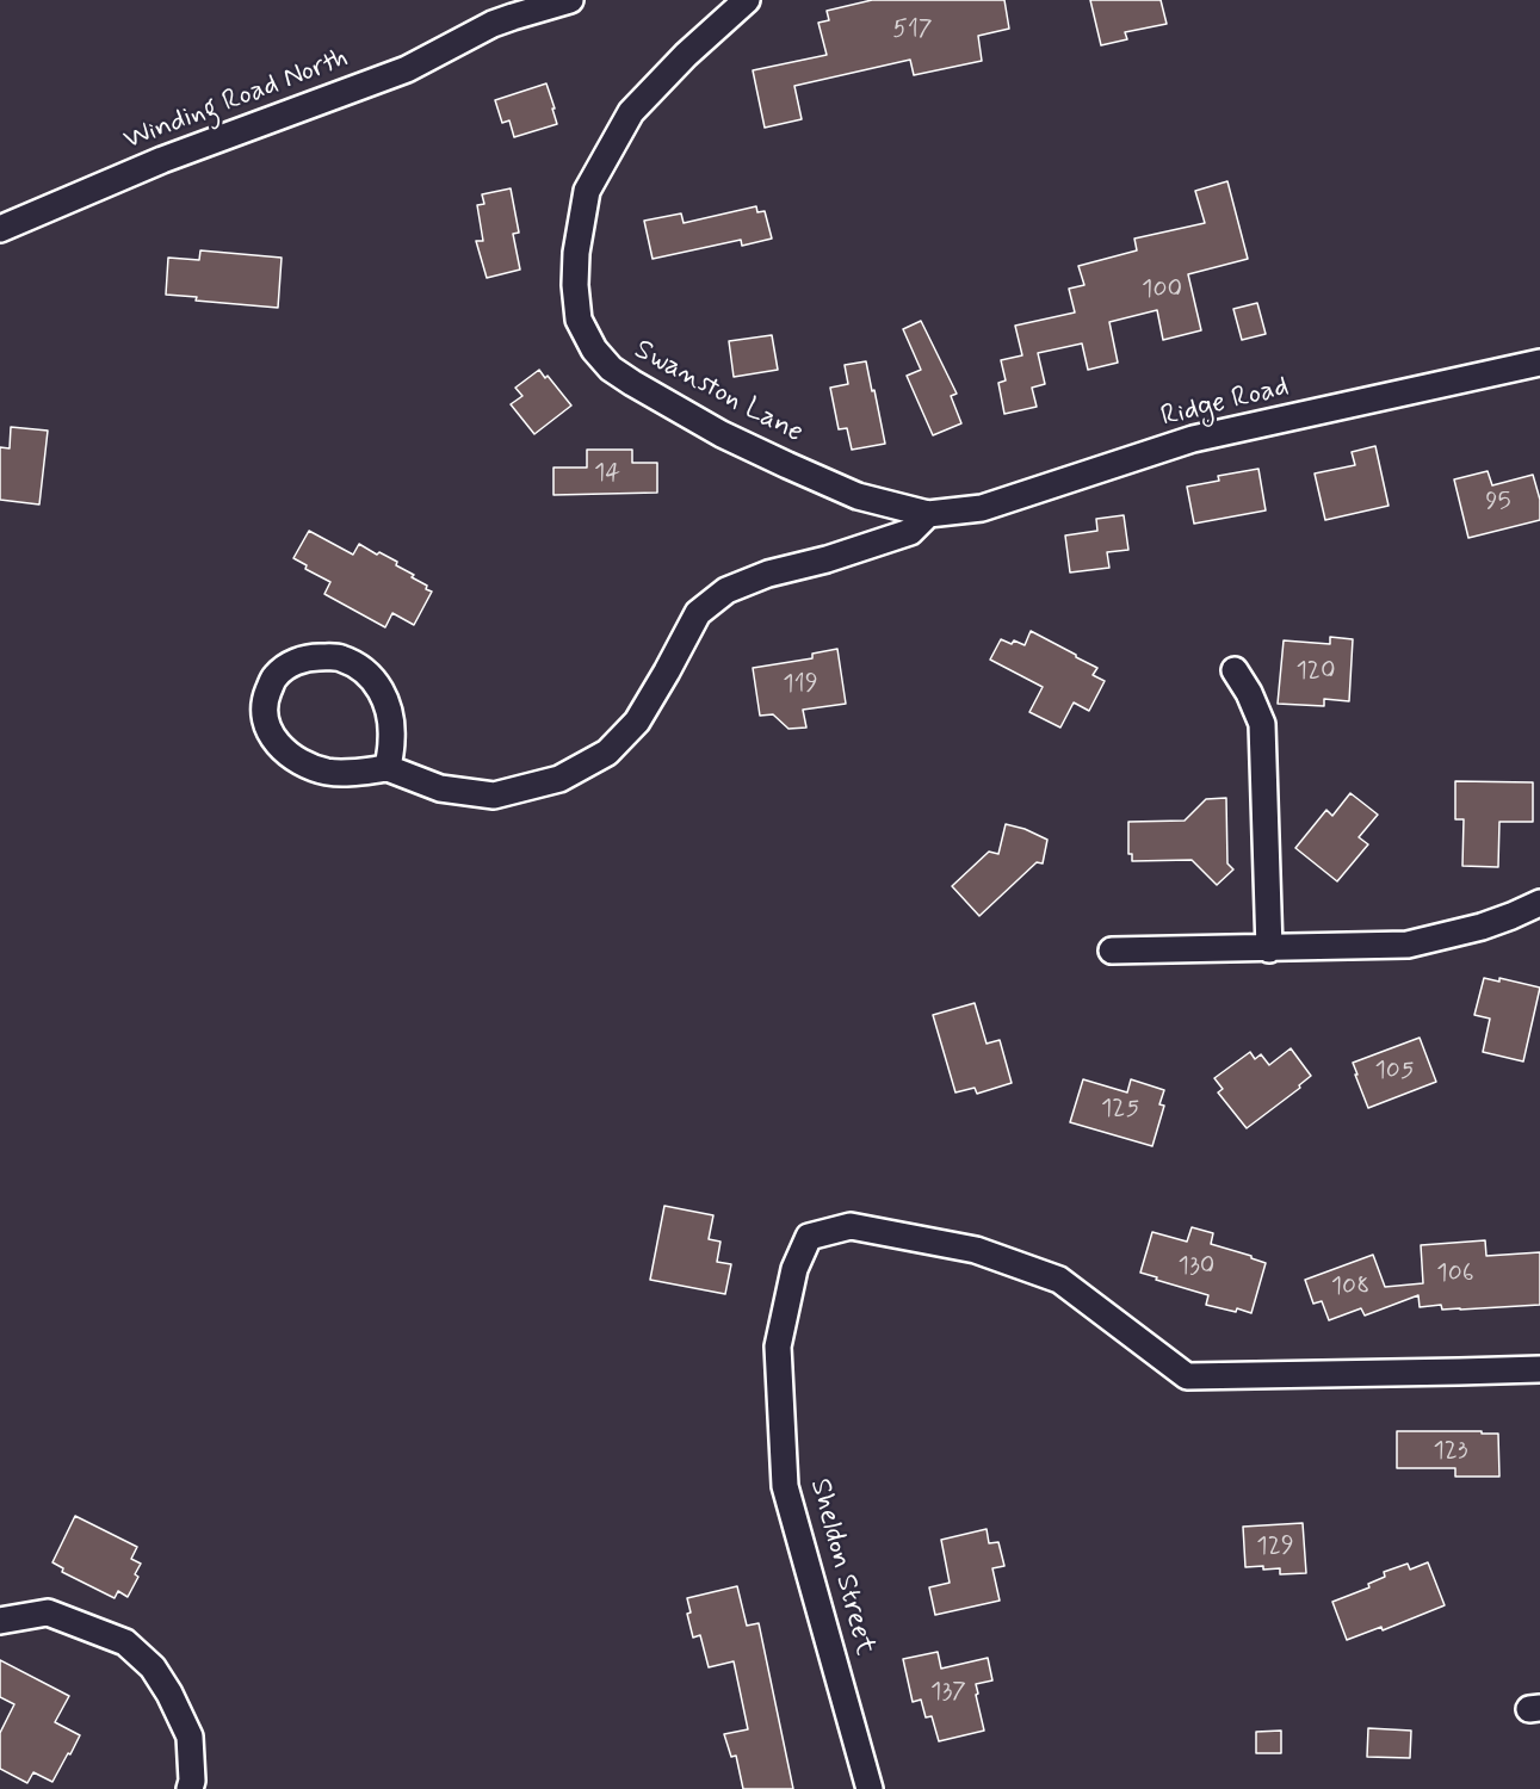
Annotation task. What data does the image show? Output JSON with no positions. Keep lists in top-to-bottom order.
{
  "streets": {
    "street": [
      "Winding Road North",
      "Swanston Lane",
      "Ridge Road",
      "Sheldon Street"
    ]
  },
  "crossings": [
    ["Swanston Lane", "Ridge Road"]
  ],
  "house_numbers": [
    "517",
    "100",
    "14",
    "95",
    "120",
    "119",
    "105",
    "125",
    "130",
    "106",
    "108",
    "123",
    "129",
    "137"
  ]
}
